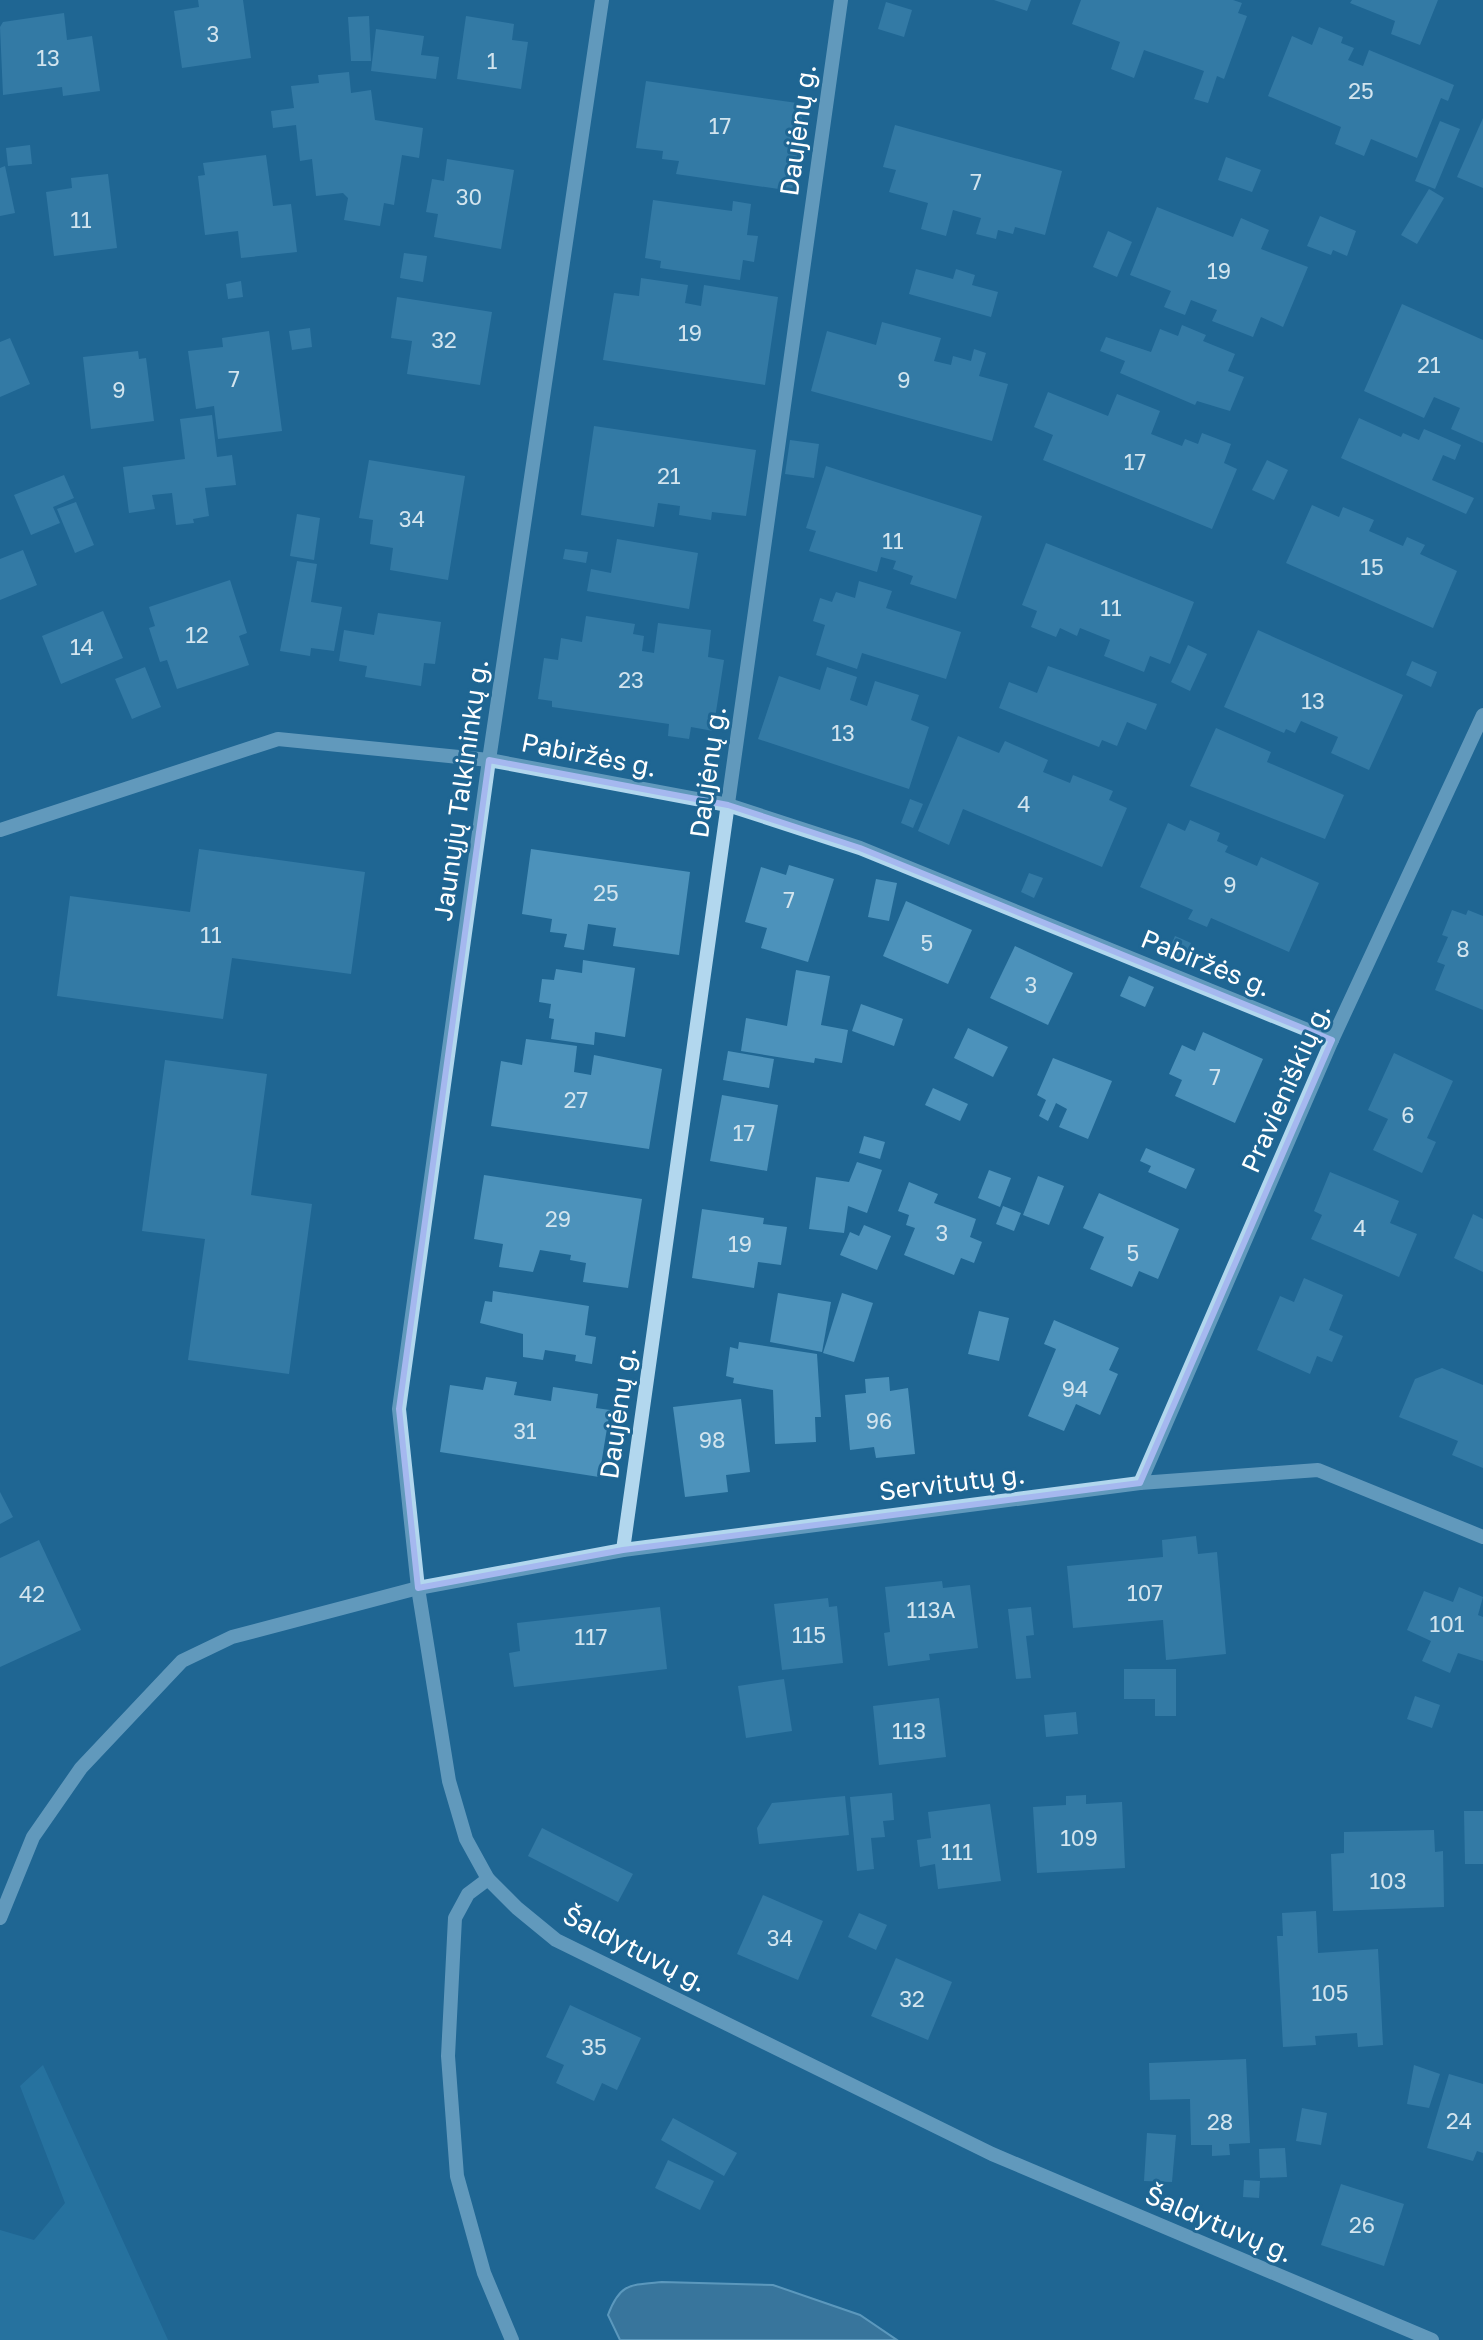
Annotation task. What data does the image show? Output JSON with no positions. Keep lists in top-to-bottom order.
{
  "streets": {
    "street": [
      "Daujėnų g.",
      "Pabiržės g.",
      "Jaunųjų Talkininkų g.",
      "Pravieniškių g.",
      "Servitutų g.",
      "Šaldytuvų g."
    ]
  },
  "crossings": [
    ["Daujėnų g.", "Pabiržės g."],
    ["Daujėnų g.", "Servitutų g."],
    ["Pabiržės g.", "Jaunųjų Talkininkų g."],
    ["Pabiržės g.", "Pravieniškių g."],
    ["Jaunųjų Talkininkų g.", "Servitutų g."],
    ["Jaunųjų Talkininkų g.", "Šaldytuvų g."],
    ["Pravieniškių g.", "Servitutų g."],
    ["Servitutų g.", "Šaldytuvų g."]
  ],
  "house_numbers": [
    "3",
    "13",
    "1",
    "25",
    "17",
    "7",
    "30",
    "11",
    "19",
    "19",
    "32",
    "21",
    "7",
    "9",
    "9",
    "17",
    "21",
    "34",
    "11",
    "15",
    "11",
    "12",
    "14",
    "23",
    "13",
    "13",
    "4",
    "9",
    "25",
    "7",
    "11",
    "5",
    "8",
    "3",
    "7",
    "27",
    "6",
    "17",
    "29",
    "4",
    "3",
    "19",
    "5",
    "94",
    "96",
    "31",
    "98",
    "107",
    "42",
    "113A",
    "101",
    "115",
    "117",
    "113",
    "109",
    "111",
    "103",
    "34",
    "105",
    "32",
    "35",
    "24",
    "28",
    "26"
  ]
}
